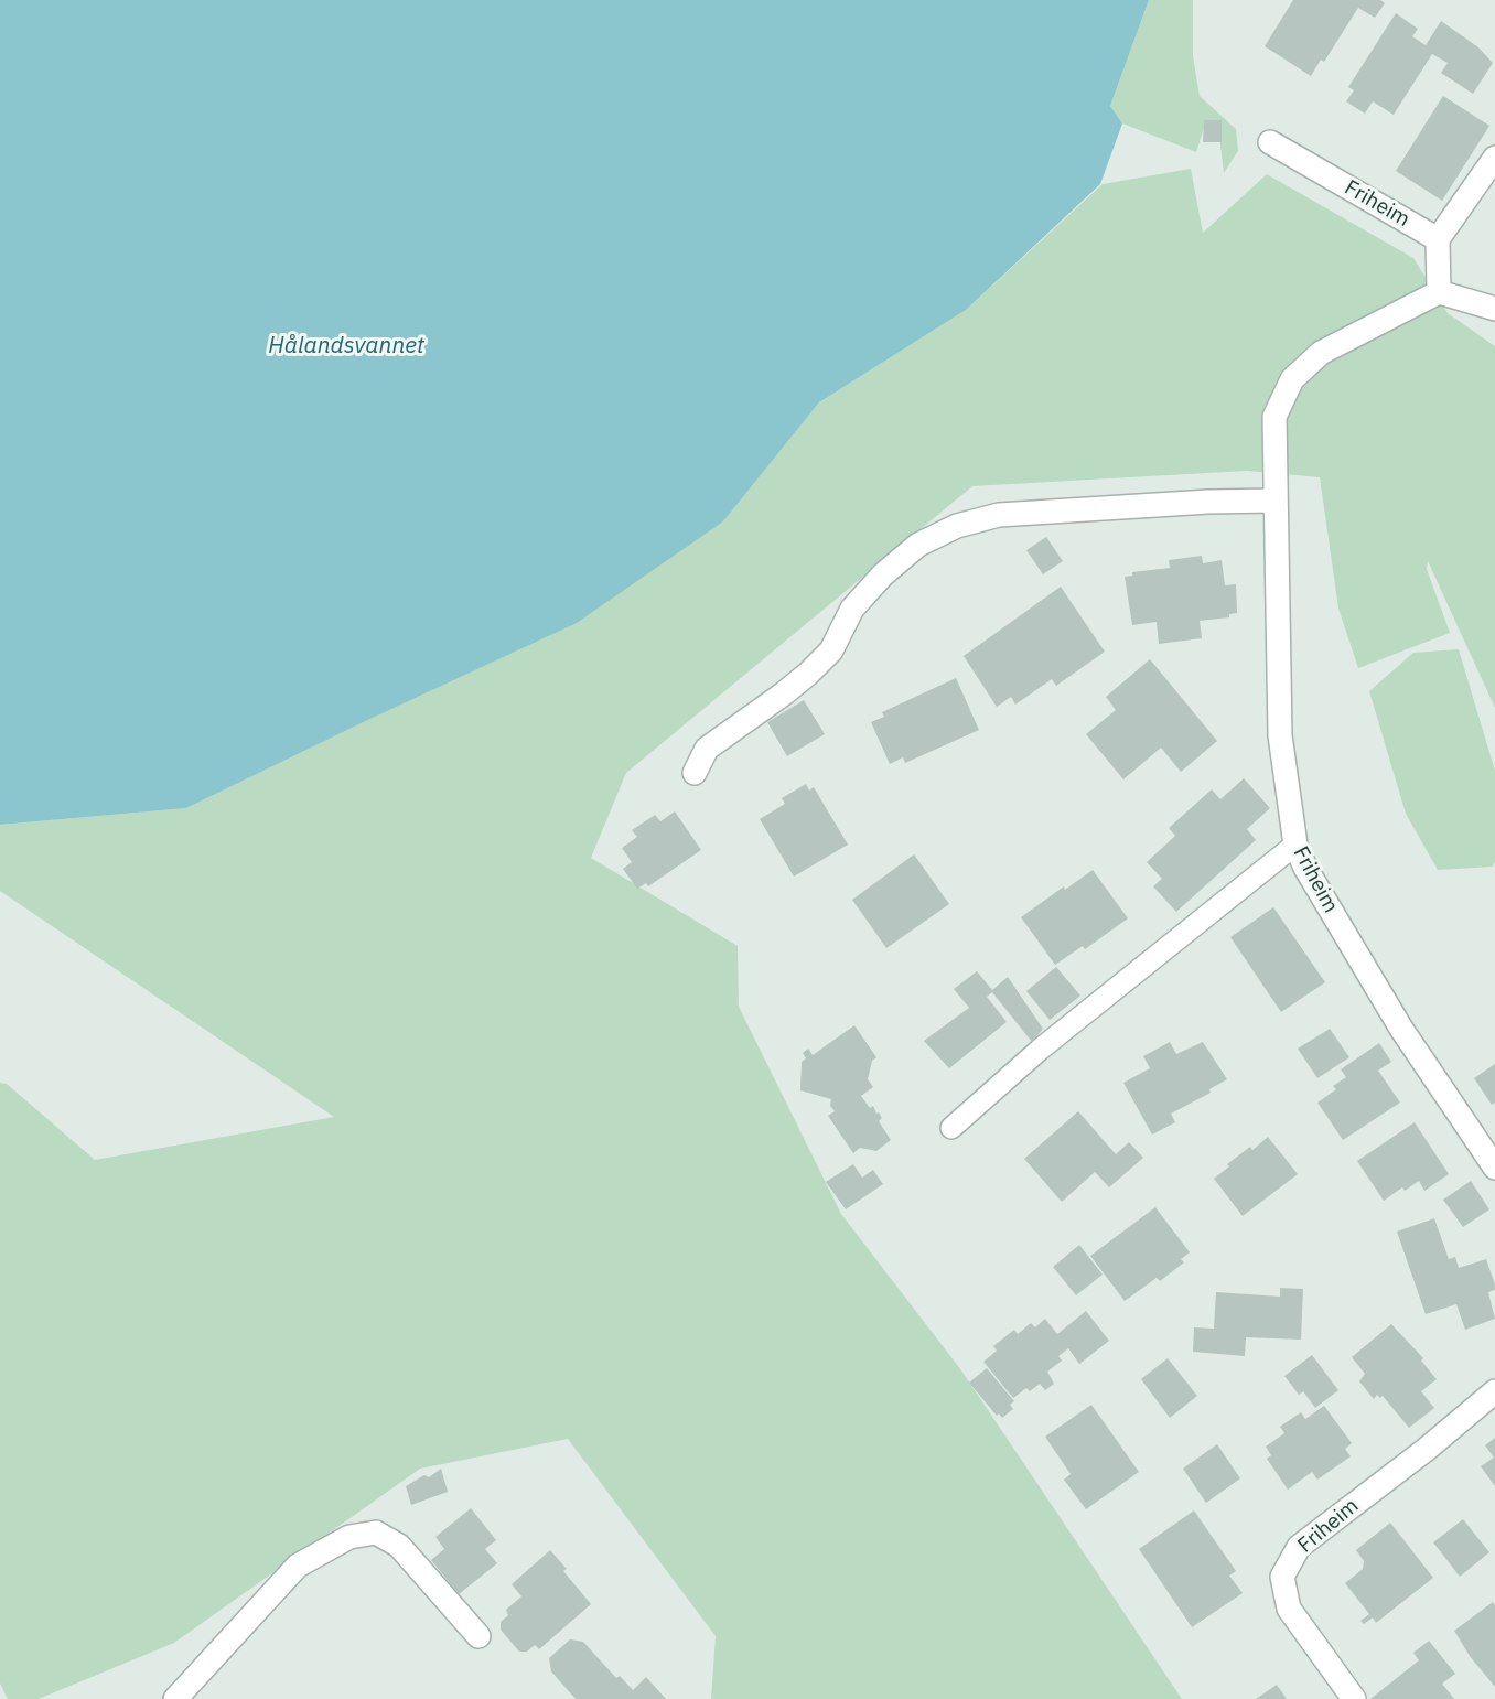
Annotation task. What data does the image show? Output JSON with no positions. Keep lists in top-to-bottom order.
{
  "streets": {
    "street": ["Friheim"]
  },
  "water": ["Hålandsvannet"]
}
